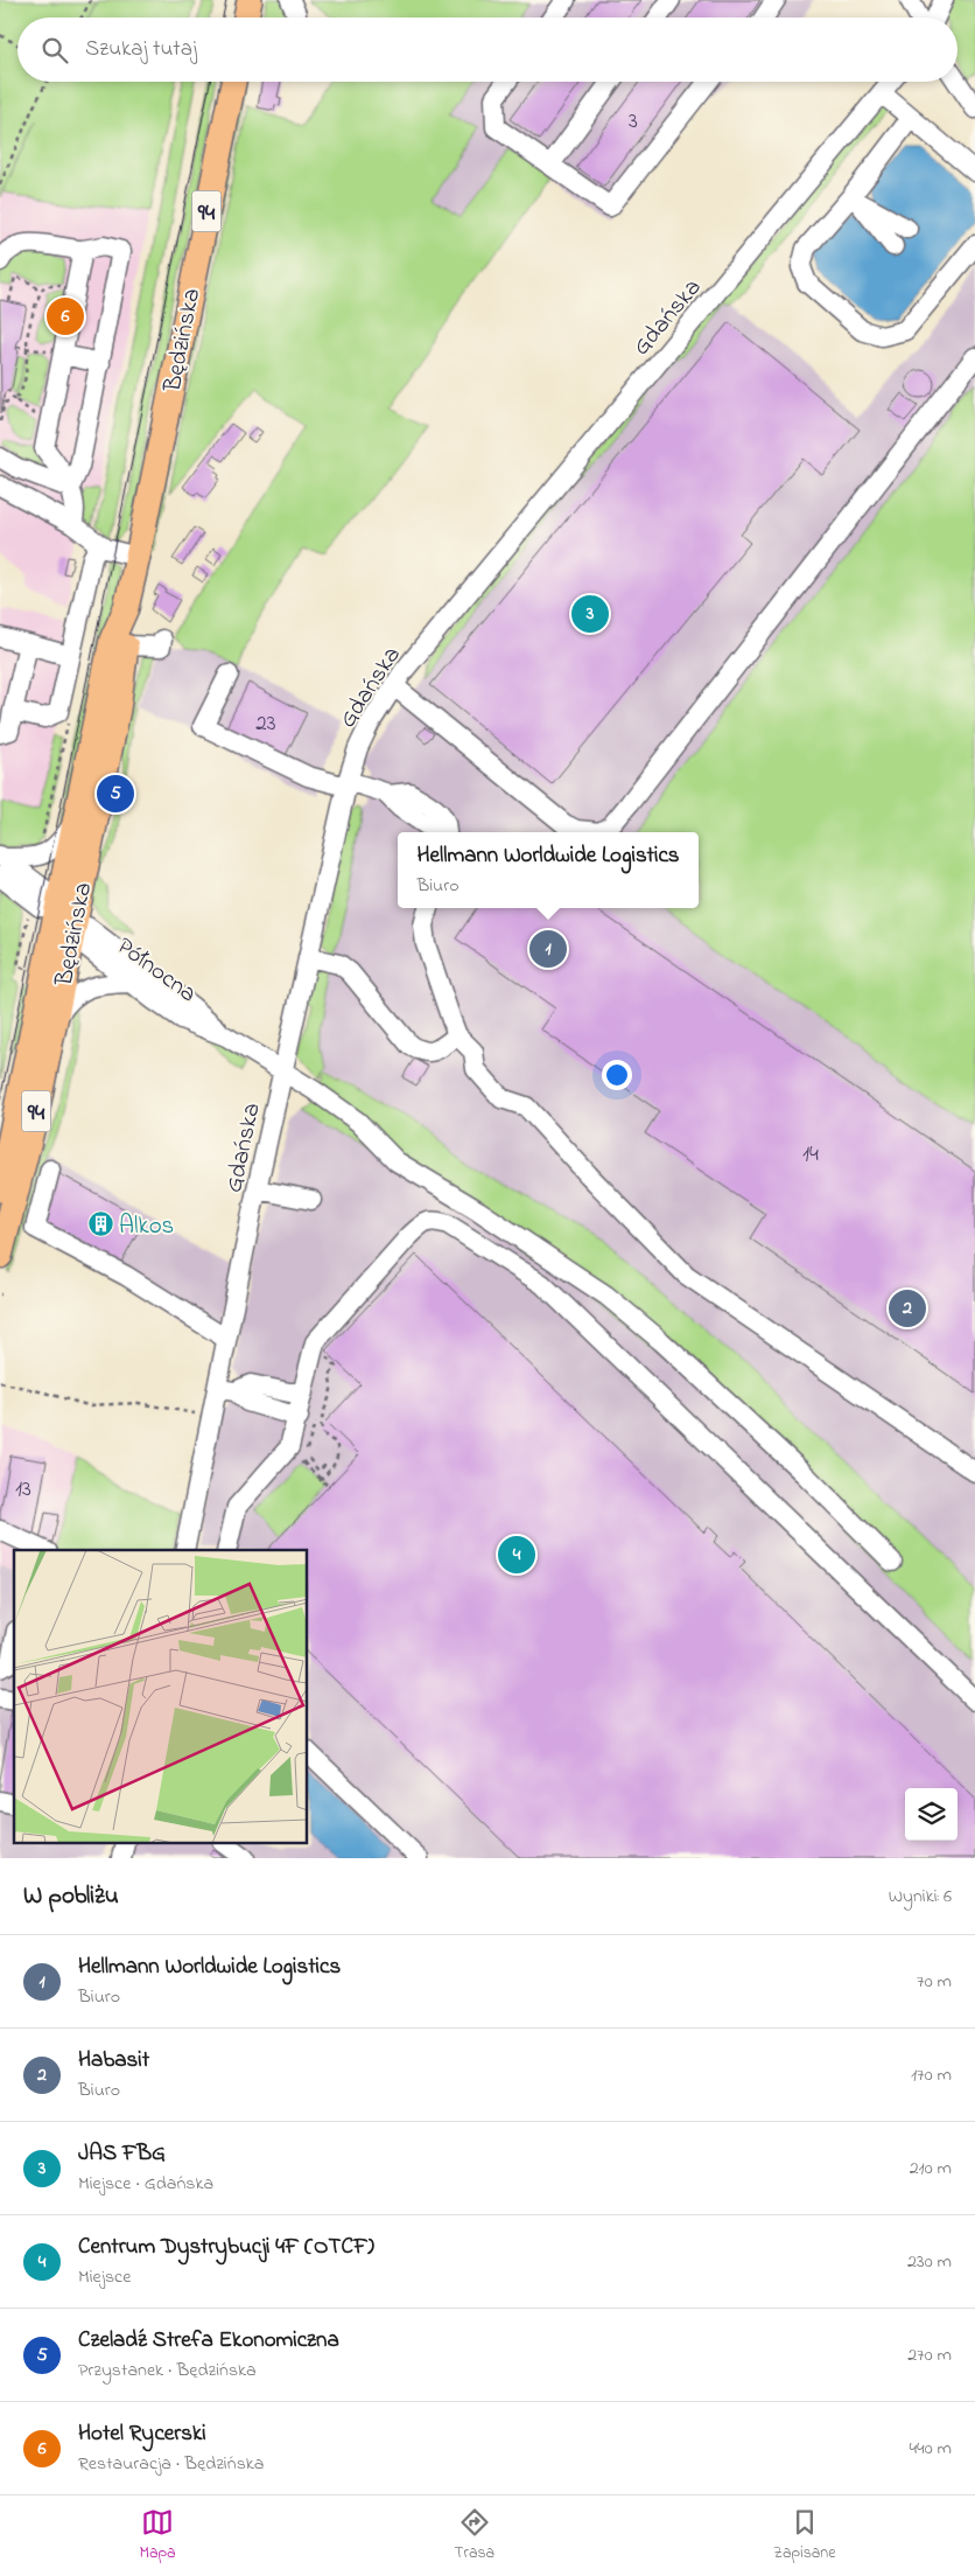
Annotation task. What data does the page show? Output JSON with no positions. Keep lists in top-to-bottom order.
{
  "streets": {
    "main road": ["94", "Będzińska"],
    "street": ["Gdańska", "Północna"]
  },
  "crossings": [
    ["Gdańska", "Północna"],
    ["Będzińska", "Północna"]
  ],
  "places": {
    "building": ["Alkos"]
  },
  "house_numbers": [
    "3",
    "23",
    "14",
    "13"
  ],
  "page": {
    "search": "Szukaj tutaj",
    "pins": [
      "6",
      "3",
      "5",
      "1",
      "2",
      "4"
    ],
    "popup": ["Hellmann Worldwide Logistics", "Biuro"],
    "heading": ["W pobliżu", "Wyniki: 6"],
    "list": [
      {
        "mark": "1",
        "name": "Hellmann Worldwide Logistics",
        "note": "Biuro",
        "value": "70 m"
      },
      {
        "mark": "2",
        "name": "Habasit",
        "note": "Biuro",
        "value": "170 m"
      },
      {
        "mark": "3",
        "name": "JAS FBG",
        "note": "Miejsce · Gdańska",
        "value": "210 m"
      },
      {
        "mark": "4",
        "name": "Centrum Dystrybucji 4F (OTCF)",
        "note": "Miejsce",
        "value": "230 m"
      },
      {
        "mark": "5",
        "name": "Czeladź Strefa Ekonomiczna",
        "note": "Przystanek · Będzińska",
        "value": "270 m"
      },
      {
        "mark": "6",
        "name": "Hotel Rycerski",
        "note": "Restauracja · Będzińska",
        "value": "440 m"
      }
    ],
    "nav": ["Mapa", "Trasa", "Zapisane"]
  }
}
